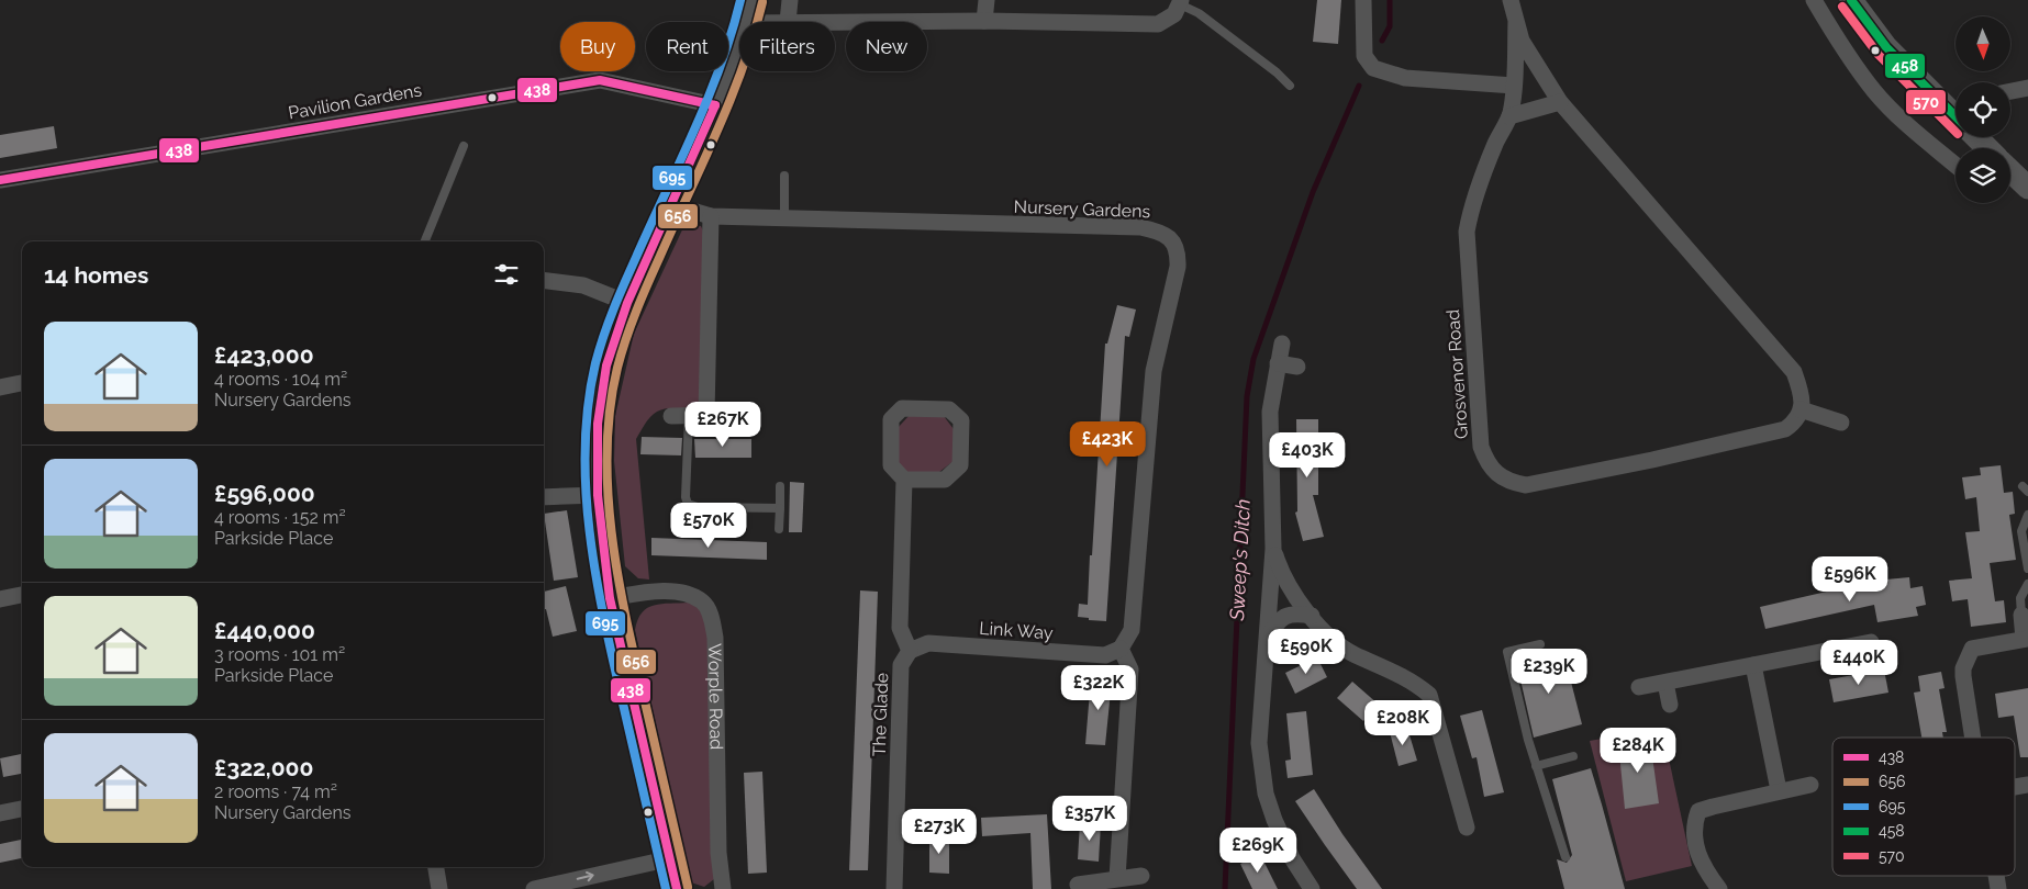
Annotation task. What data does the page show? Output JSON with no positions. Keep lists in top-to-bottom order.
{
  "streets": {
    "street": [
      "Pavilion Gardens",
      "Nursery Gardens",
      "Grosvenor Road",
      "Link Way",
      "Worple Road",
      "The Glade"
    ]
  },
  "crossings": [
    ["Nursery Gardens", "Link Way"],
    ["Link Way", "The Glade"]
  ],
  "water": ["Sweep's Ditch"],
  "lines": [
    "transit line 695",
    "transit line 458",
    "transit line 656",
    "transit line 570",
    "transit line 438"
  ],
  "legend": [
    "438",
    "656",
    "695",
    "458",
    "570"
  ],
  "north": "bottom",
  "page": {
    "chip": [
      "Buy",
      "Rent",
      "Filters",
      "New"
    ],
    "heading": "14 homes",
    "list": [
      {
        "name": "£423,000",
        "note": "4 rooms · 104 m² · Nursery Gardens"
      },
      {
        "name": "£596,000",
        "note": "4 rooms · 152 m² · Parkside Place"
      },
      {
        "name": "£440,000",
        "note": "3 rooms · 101 m² · Parkside Place"
      },
      {
        "name": "£322,000",
        "note": "2 rooms · 74 m² · Nursery Gardens"
      }
    ],
    "price": [
      "£267K",
      "£423K",
      "£403K",
      "£570K",
      "£596K",
      "£590K",
      "£440K",
      "£239K",
      "£322K",
      "£208K",
      "£284K",
      "£357K",
      "£273K",
      "£269K"
    ]
  }
}
